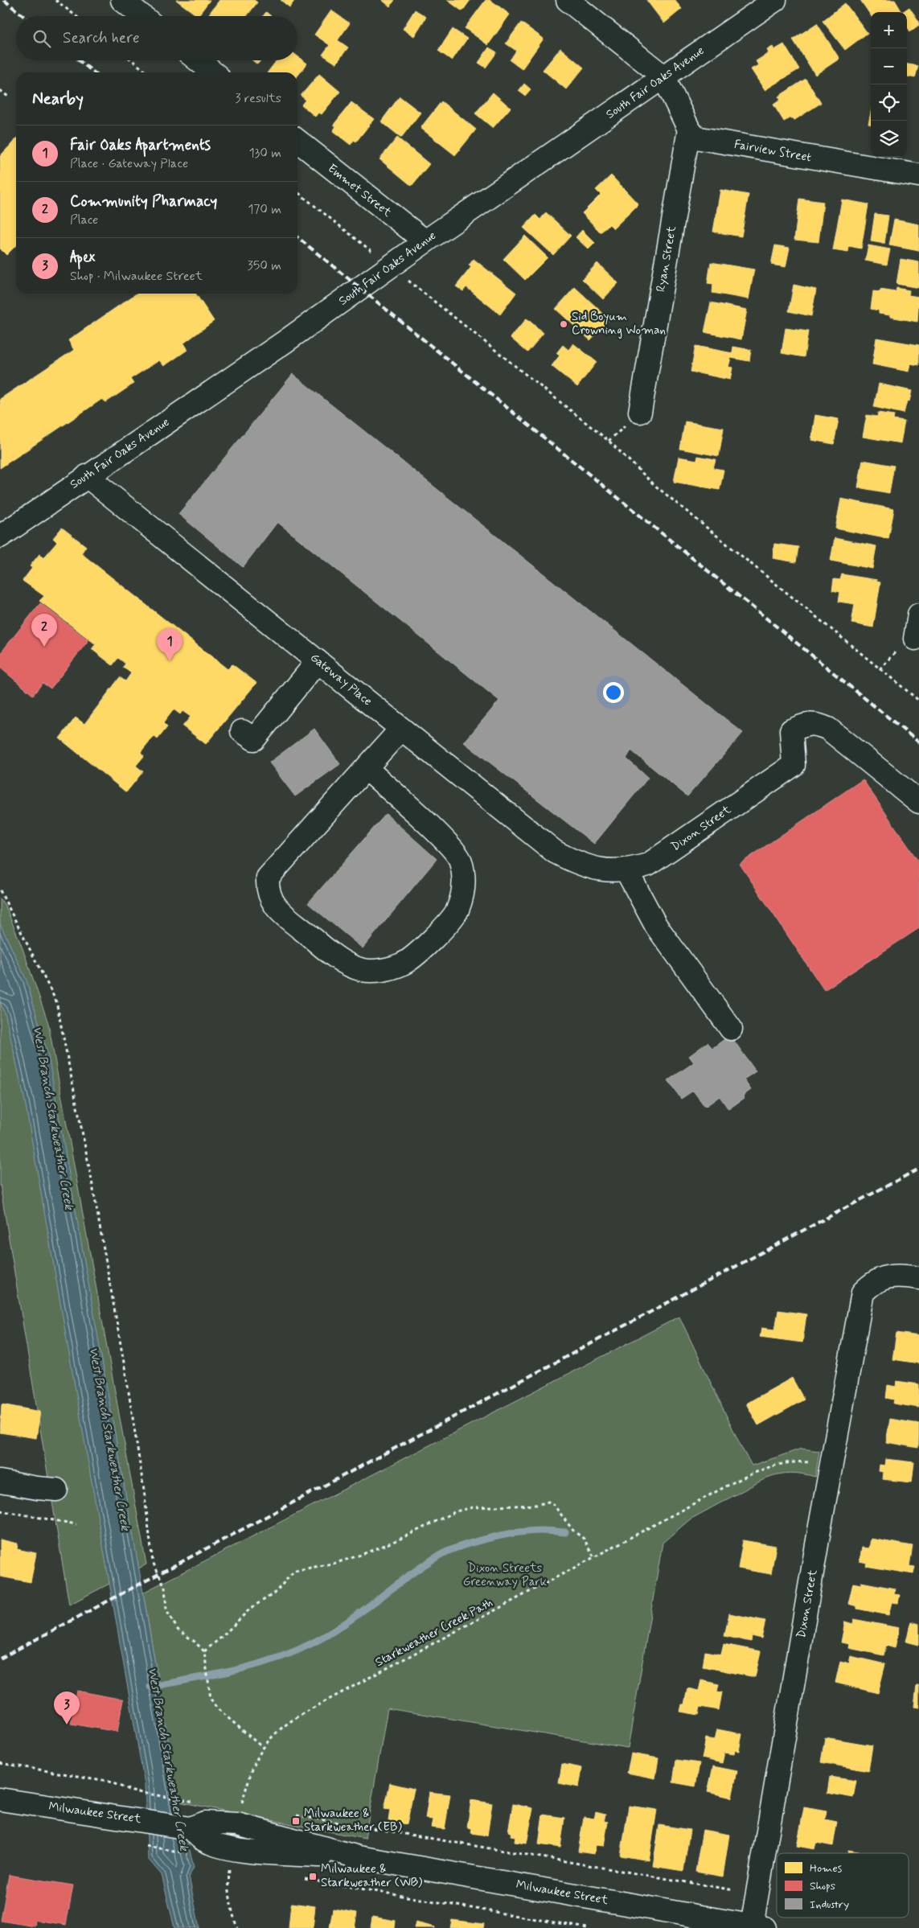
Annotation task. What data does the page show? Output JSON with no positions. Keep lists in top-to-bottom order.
{
  "streets": {
    "street": [
      "South Fair Oaks Avenue",
      "Fairview Street",
      "Emmet Street",
      "Ryan Street",
      "Gateway Place",
      "Dixon Street",
      "Milwaukee Street"
    ],
    "path": ["Starkweather Creek Path"]
  },
  "crossings": [
    ["South Fair Oaks Avenue", "Emmet Street"],
    ["South Fair Oaks Avenue", "Gateway Place"],
    ["Fairview Street", "Ryan Street"],
    ["Gateway Place", "Dixon Street"],
    ["Dixon Street", "Starkweather Creek Path"],
    ["Dixon Street", "Milwaukee Street"]
  ],
  "water": ["West Branch Starkweather Creek"],
  "parks": ["Dixon Streets Greenway Park"],
  "places": {
    "other": ["Sid Boyum Crowning Woman"],
    "transit": ["Milwaukee & Starkweather (EB)", "Milwaukee & Starkweather (WB)"]
  },
  "legend": ["Homes", "Shops", "Industry"],
  "page": {
    "map_buttons": ["+", "−"],
    "search": "Search here",
    "heading": ["Nearby", "3 results"],
    "list": [
      {
        "mark": "1",
        "name": "Fair Oaks Apartments",
        "note": "Place · Gateway Place",
        "value": "130 m"
      },
      {
        "mark": "2",
        "name": "Community Pharmacy",
        "note": "Place",
        "value": "170 m"
      },
      {
        "mark": "3",
        "name": "Apex",
        "note": "Shop · Milwaukee Street",
        "value": "350 m"
      }
    ],
    "pins": ["2", "1", "3"]
  }
}
